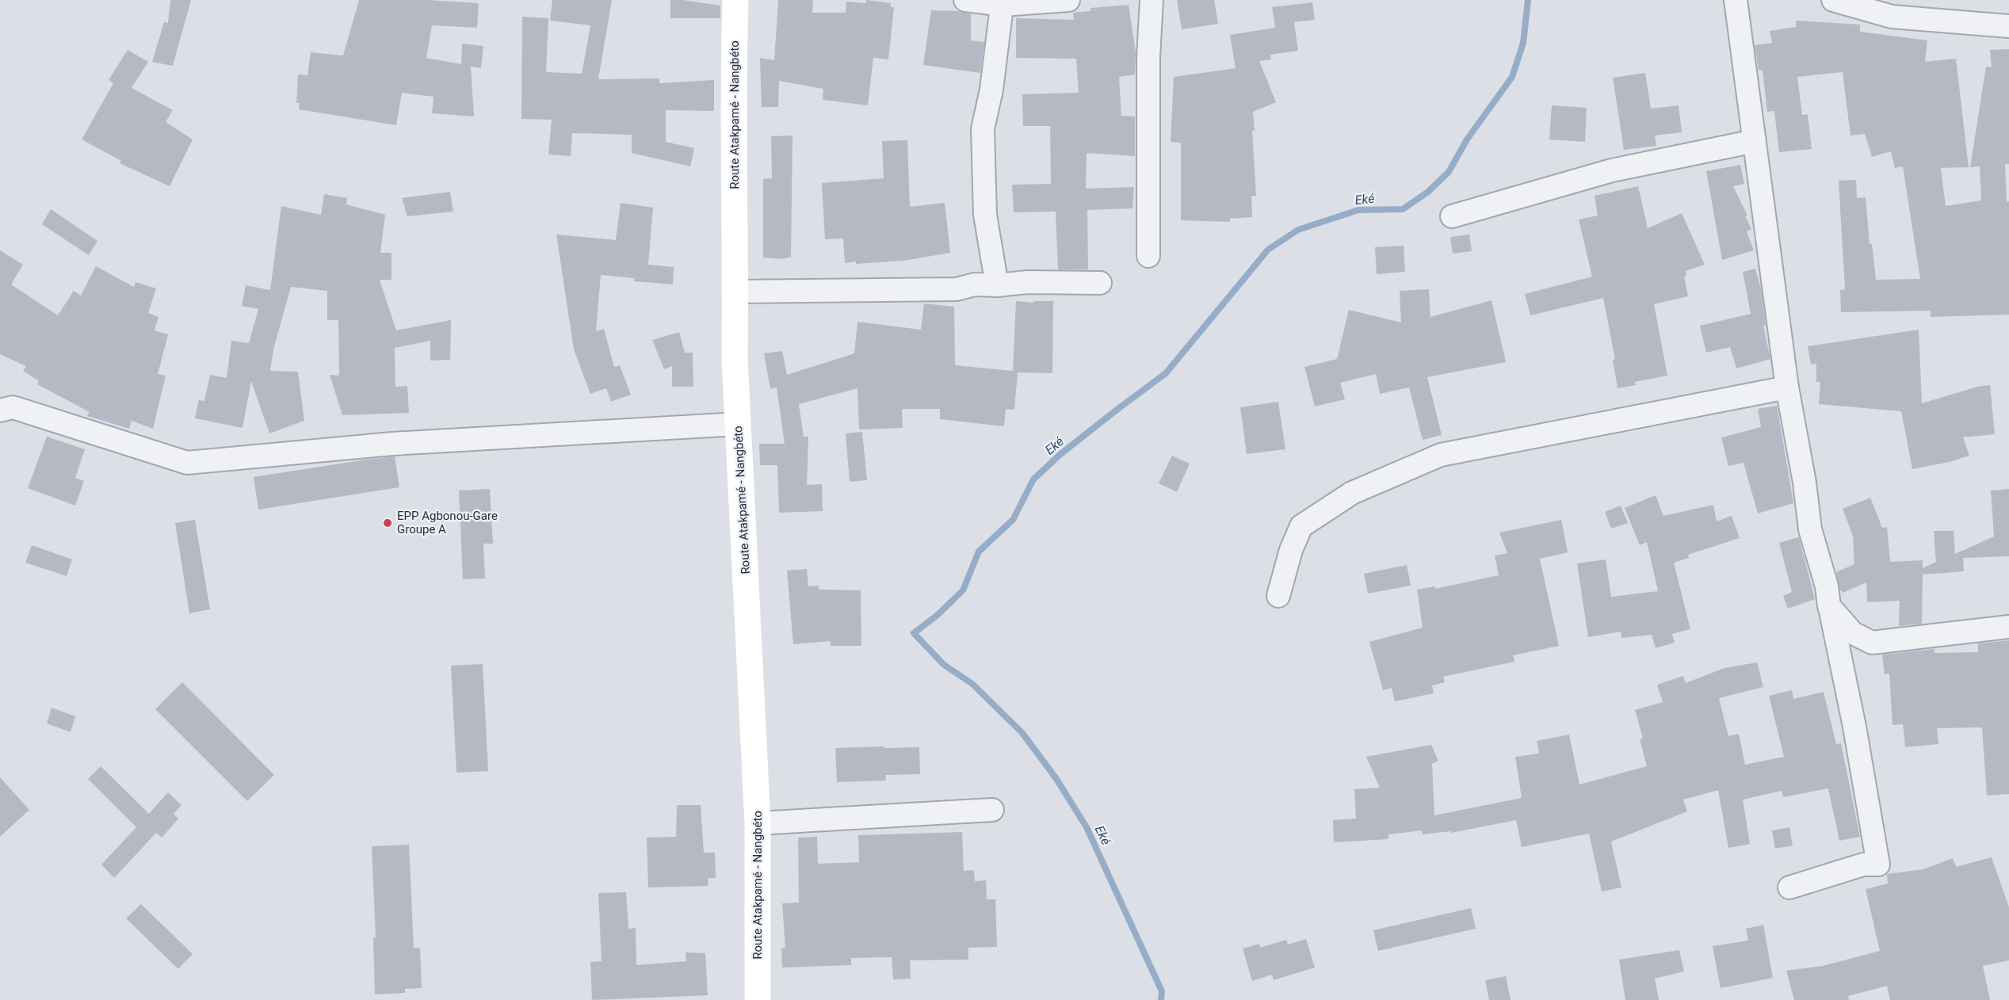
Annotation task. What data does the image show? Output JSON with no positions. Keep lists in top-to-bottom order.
{
  "streets": {
    "main road": ["Route Atakpamé - Nangbéto"]
  },
  "water": ["Eké"],
  "places": ["EPP Agbonou-Gare Groupe A"]
}
